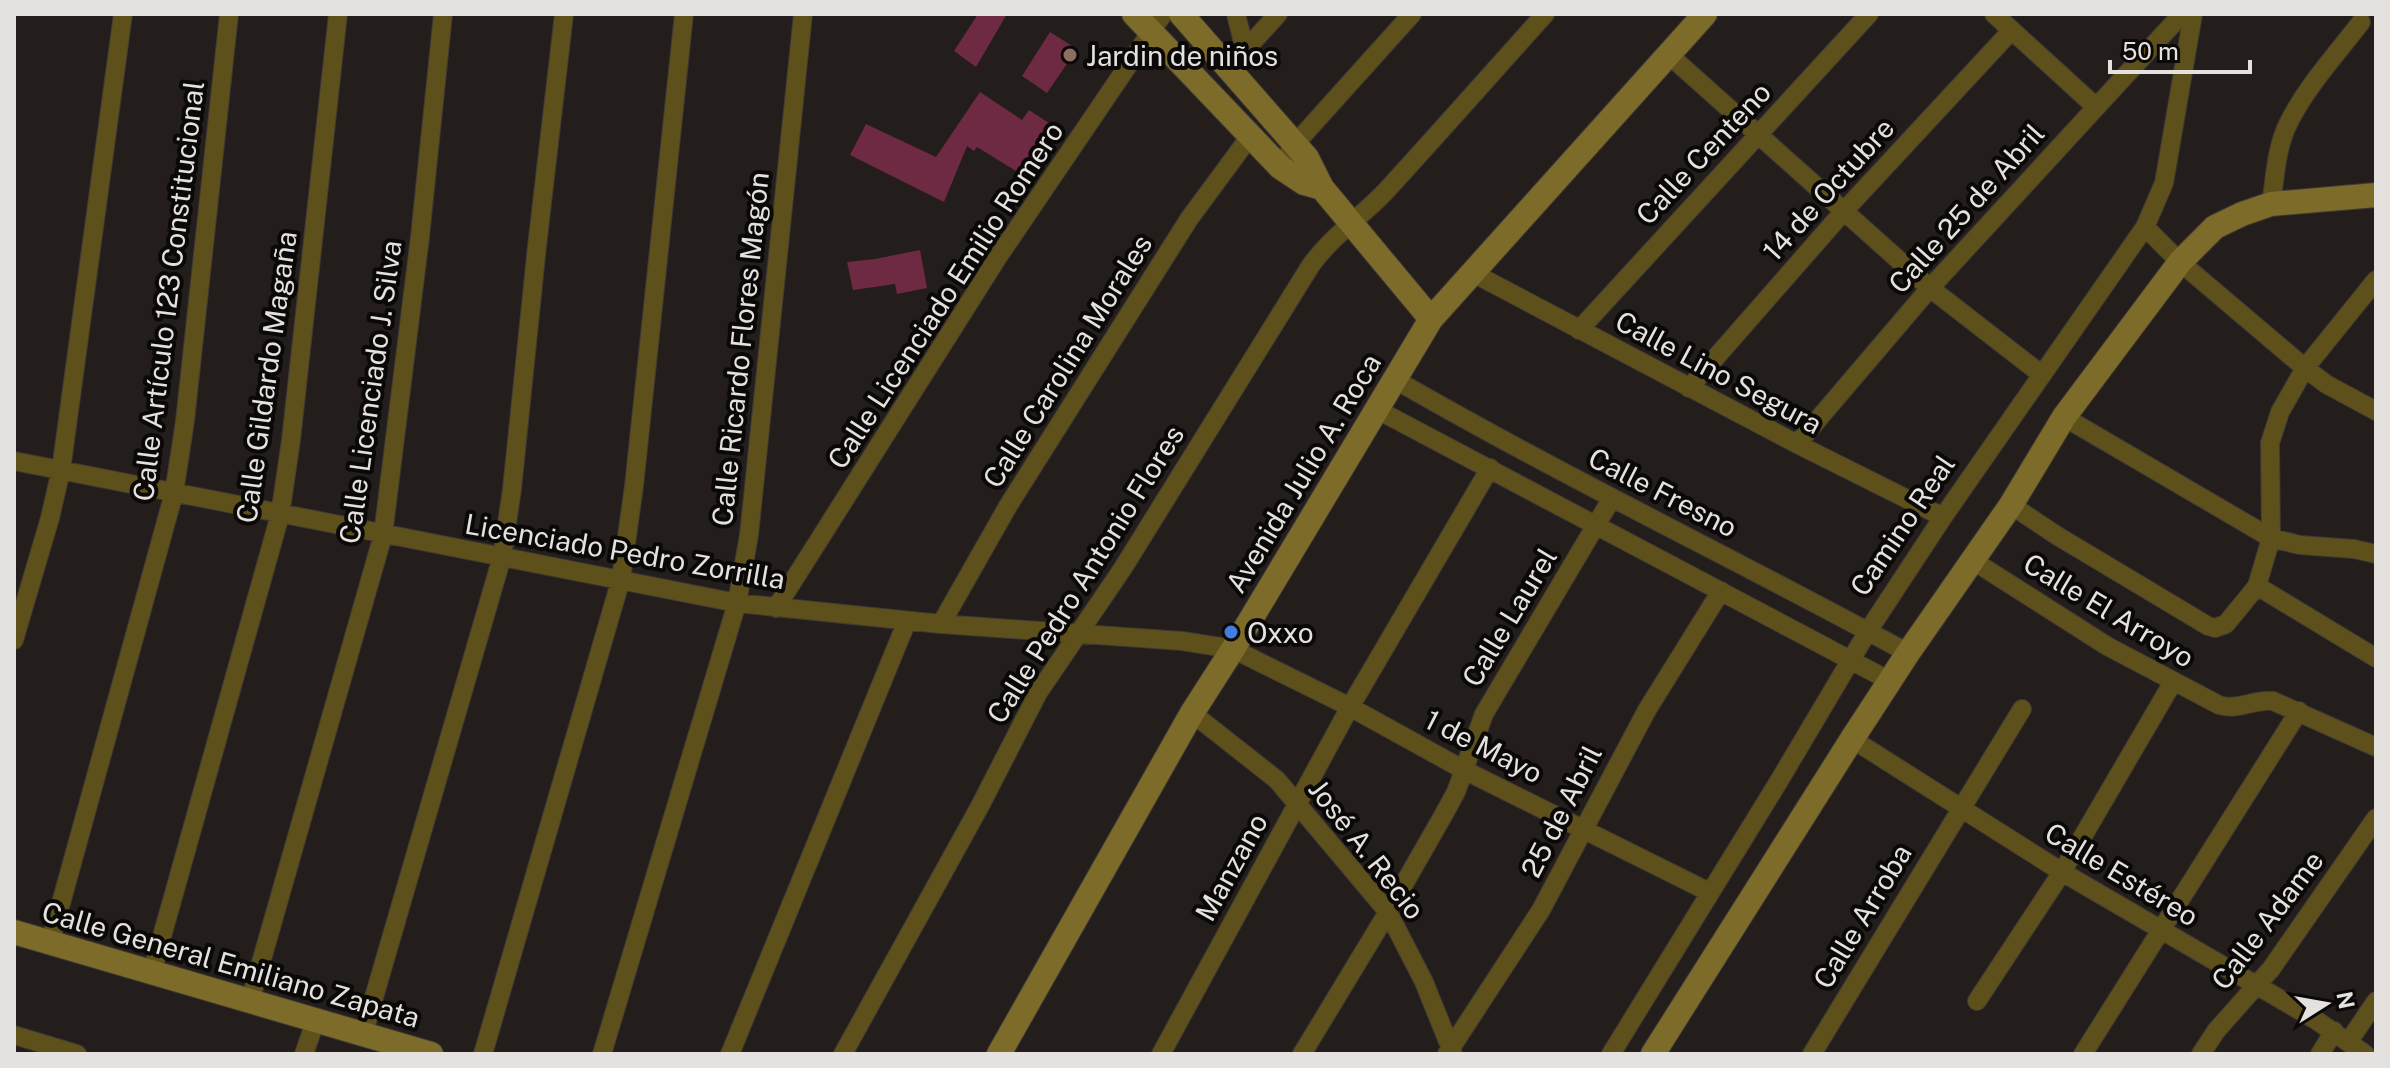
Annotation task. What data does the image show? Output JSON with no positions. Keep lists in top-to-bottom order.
{
  "streets": {
    "street": [
      "Calle Centeno",
      "14 de Octubre",
      "Calle 25 de Abril",
      "Calle Artículo 123 Constitucional",
      "Calle Licenciado Emilio Romero",
      "Calle Ricardo Flores Magón",
      "Calle Carolina Morales",
      "Calle Lino Segura",
      "Calle Gildardo Magaña",
      "Calle Licenciado J. Silva",
      "Avenida Julio A. Roca",
      "Calle Fresno",
      "Camino Real",
      "Licenciado Pedro Zorrilla",
      "Calle Pedro Antonio Flores",
      "Calle El Arroyo",
      "Calle Laurel",
      "1 de Mayo",
      "25 de Abril",
      "José A. Recio",
      "Manzano",
      "Calle Estéreo",
      "Calle Arroba",
      "Calle Adame",
      "Calle General Emiliano Zapata"
    ]
  },
  "crossings": [
    ["Calle Centeno", "Calle Lino Segura"],
    ["14 de Octubre", "Calle Lino Segura"],
    ["Calle 25 de Abril", "Calle Lino Segura"],
    ["Calle Artículo 123 Constitucional", "Licenciado Pedro Zorrilla"],
    ["Calle Artículo 123 Constitucional", "Calle General Emiliano Zapata"],
    ["Calle Licenciado Emilio Romero", "Licenciado Pedro Zorrilla"],
    ["Calle Ricardo Flores Magón", "Licenciado Pedro Zorrilla"],
    ["Calle Carolina Morales", "Licenciado Pedro Zorrilla"],
    ["Calle Lino Segura", "Avenida Julio A. Roca"],
    ["Calle Lino Segura", "Camino Real"],
    ["Calle Gildardo Magaña", "Licenciado Pedro Zorrilla"],
    ["Calle Gildardo Magaña", "Calle General Emiliano Zapata"],
    ["Calle Licenciado J. Silva", "Licenciado Pedro Zorrilla"],
    ["Calle Licenciado J. Silva", "Calle General Emiliano Zapata"],
    ["Avenida Julio A. Roca", "Calle Fresno"],
    ["Avenida Julio A. Roca", "Licenciado Pedro Zorrilla"],
    ["Avenida Julio A. Roca", "1 de Mayo"],
    ["Avenida Julio A. Roca", "José A. Recio"],
    ["Calle Fresno", "Camino Real"],
    ["Calle Fresno", "Calle Laurel"],
    ["Camino Real", "1 de Mayo"],
    ["Licenciado Pedro Zorrilla", "Calle Pedro Antonio Flores"],
    ["Licenciado Pedro Zorrilla", "1 de Mayo"],
    ["Calle Laurel", "1 de Mayo"],
    ["Calle Laurel", "José A. Recio"],
    ["1 de Mayo", "25 de Abril"],
    ["1 de Mayo", "Manzano"],
    ["25 de Abril", "José A. Recio"],
    ["José A. Recio", "Manzano"],
    ["Calle Estéreo", "Calle Arroba"],
    ["Calle Estéreo", "Calle Adame"]
  ],
  "places": ["Jardin de niños", "Oxxo"],
  "scale_bar": "50 m",
  "north": "right"
}
